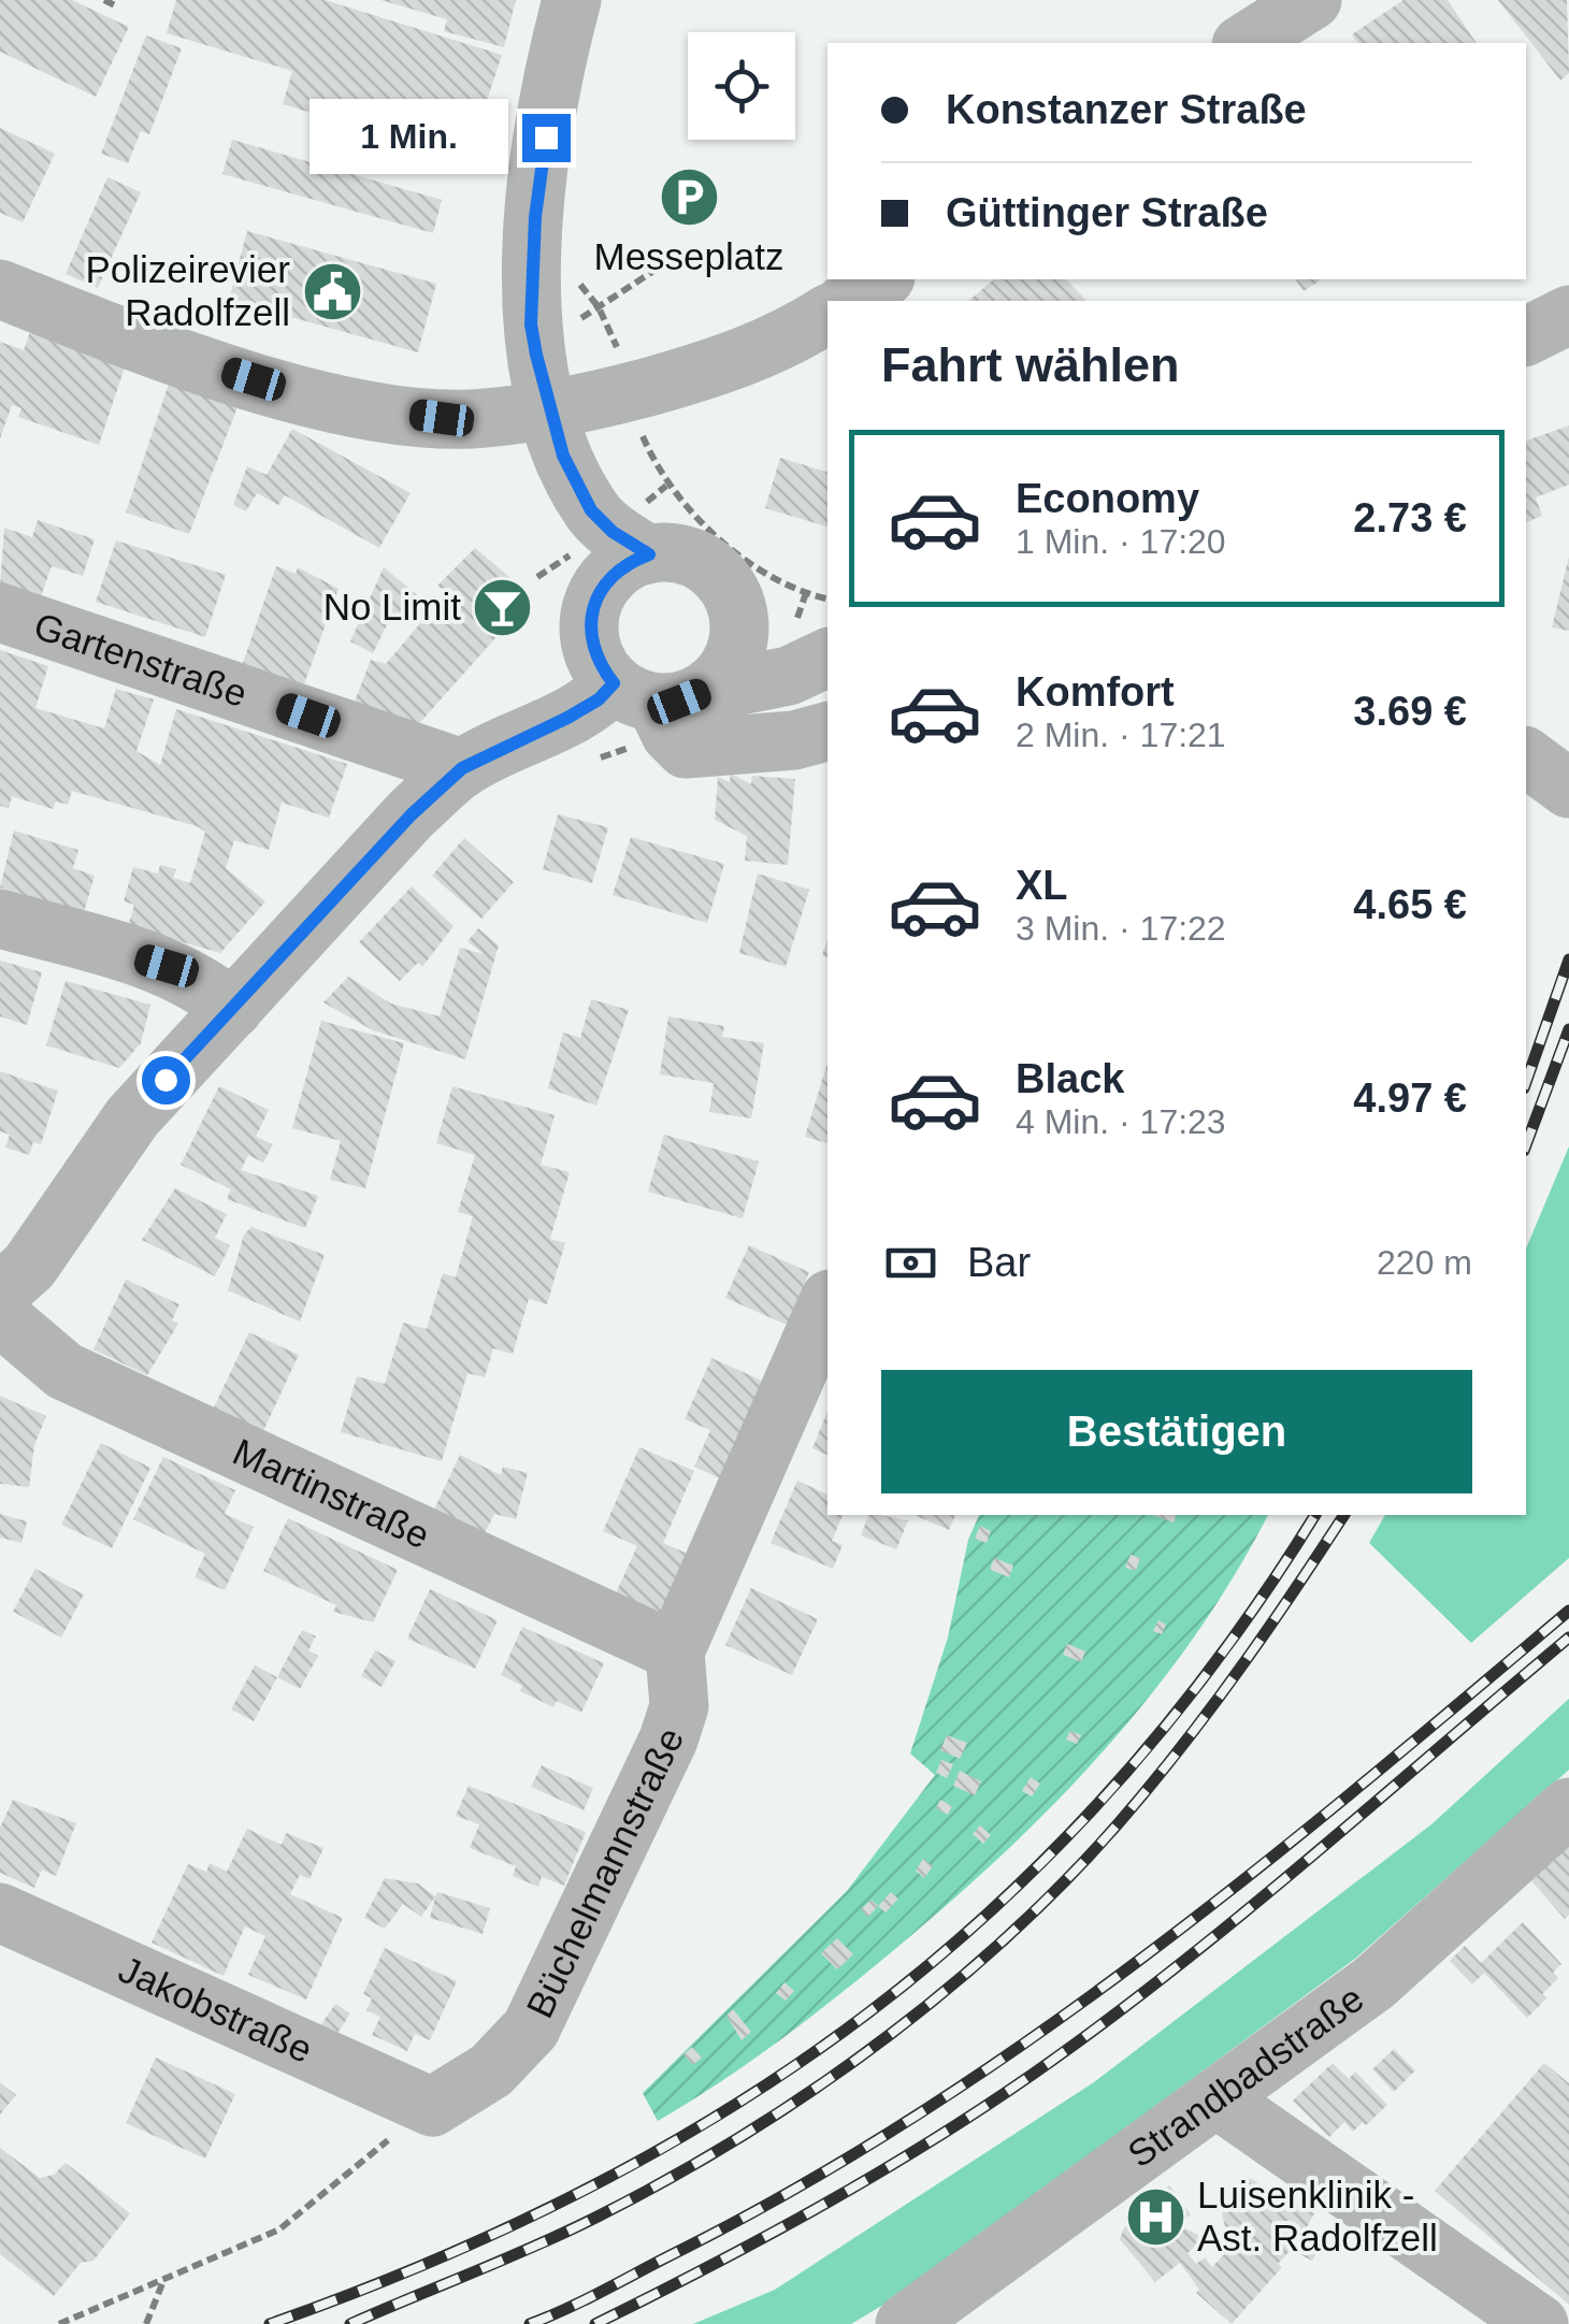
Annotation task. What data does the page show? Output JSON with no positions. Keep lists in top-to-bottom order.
{
  "streets": {
    "street": [
      "Gartenstraße",
      "Martinstraße",
      "Büchelmannstraße",
      "Jakobstraße",
      "Strandbadstraße"
    ]
  },
  "crossings": [
    ["Martinstraße", "Büchelmannstraße"],
    ["Büchelmannstraße", "Jakobstraße"]
  ],
  "places": {
    "parking": ["Messeplatz"],
    "public building": ["Polizeirevier Radolfzell"],
    "bar": ["No Limit"],
    "hospital": ["Luisenklinik - Ast. Radolfzell"]
  },
  "page": {
    "banner": ["Konstanzer Straße", "Güttinger Straße"],
    "bubble": "1 Min.",
    "heading": "Fahrt wählen",
    "list": [
      {
        "name": "Economy",
        "note": "1 Min. · 17:20",
        "value": "2.73 €"
      },
      {
        "name": "Komfort",
        "note": "2 Min. · 17:21",
        "value": "3.69 €"
      },
      {
        "name": "XL",
        "note": "3 Min. · 17:22",
        "value": "4.65 €"
      },
      {
        "name": "Black",
        "note": "4 Min. · 17:23",
        "value": "4.97 €"
      }
    ],
    "pay": ["Bar", "220 m"],
    "buttons": "Bestätigen"
  }
}
